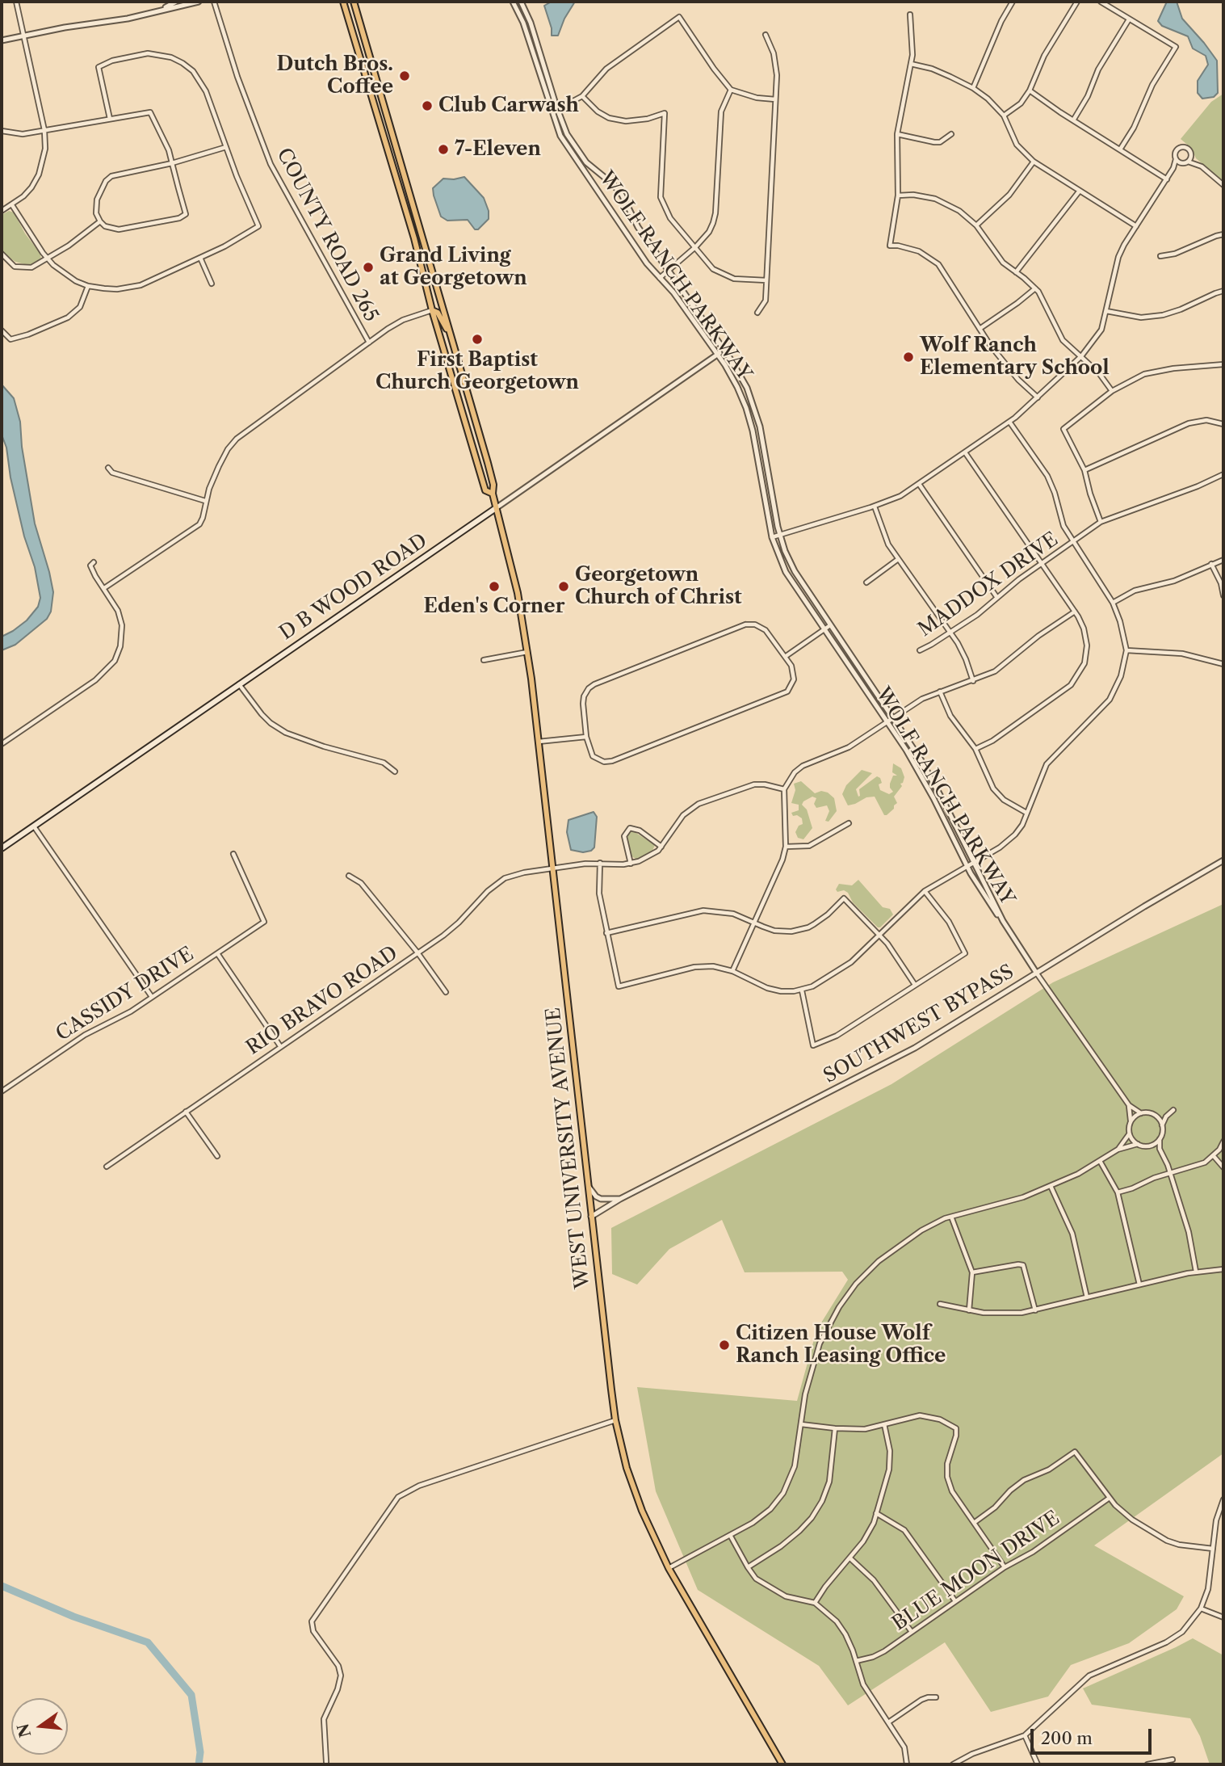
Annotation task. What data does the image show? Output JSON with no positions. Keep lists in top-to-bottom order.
{
  "streets": {
    "main road": ["D B WOOD ROAD", "WEST UNIVERSITY AVENUE"],
    "street": [
      "COUNTY ROAD 265",
      "WOLF RANCH PARKWAY",
      "MADDOX DRIVE",
      "CASSIDY DRIVE",
      "RIO BRAVO ROAD",
      "SOUTHWEST BYPASS",
      "BLUE MOON DRIVE"
    ]
  },
  "crossings": [
    ["WOLF RANCH PARKWAY", "D B WOOD ROAD"],
    ["WOLF RANCH PARKWAY", "SOUTHWEST BYPASS"],
    ["D B WOOD ROAD", "WEST UNIVERSITY AVENUE"],
    ["RIO BRAVO ROAD", "WEST UNIVERSITY AVENUE"],
    ["SOUTHWEST BYPASS", "WEST UNIVERSITY AVENUE"]
  ],
  "places": [
    "Dutch Bros. Coffee",
    "Club Carwash",
    "7-Eleven",
    "Grand Living at Georgetown",
    "First Baptist Church Georgetown",
    "Wolf Ranch Elementary School",
    "Eden's Corner",
    "Georgetown Church of Christ",
    "Citizen House Wolf Ranch Leasing Office"
  ],
  "scale_bar": "200 m",
  "north": "left"
}
